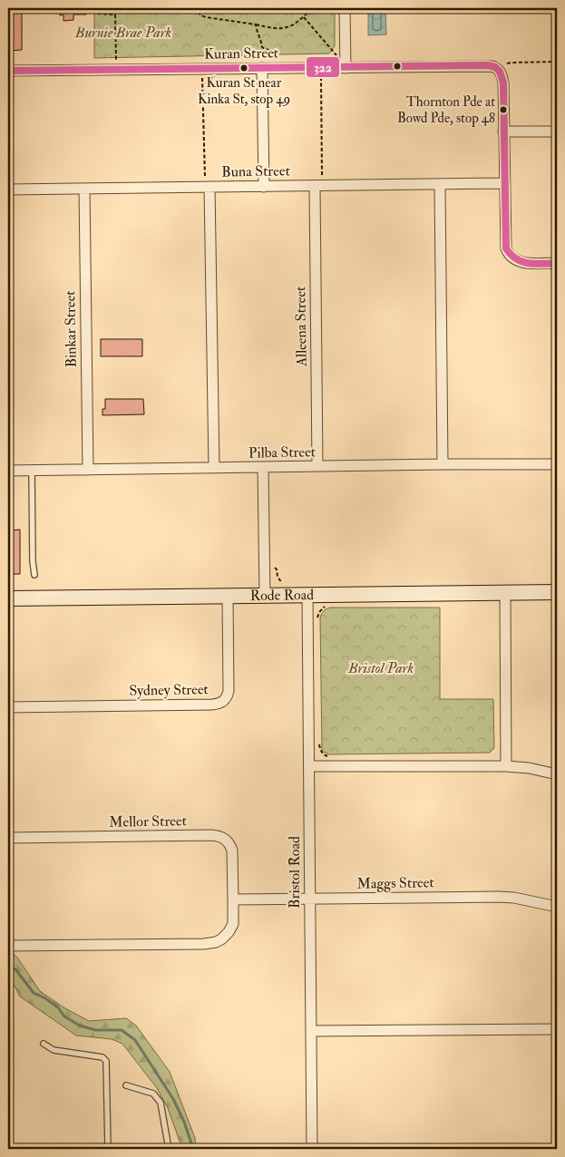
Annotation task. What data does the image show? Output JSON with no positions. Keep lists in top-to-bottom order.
{
  "streets": {
    "main road": ["Rode Road"],
    "street": [
      "Kuran Street",
      "Buna Street",
      "Alleena Street",
      "Binkar Street",
      "Pilba Street",
      "Sydney Street",
      "Mellor Street",
      "Bristol Road",
      "Maggs Street"
    ]
  },
  "crossings": [
    ["Buna Street", "Alleena Street"],
    ["Buna Street", "Binkar Street"],
    ["Alleena Street", "Pilba Street"],
    ["Binkar Street", "Pilba Street"],
    ["Rode Road", "Sydney Street"],
    ["Rode Road", "Bristol Road"],
    ["Mellor Street", "Maggs Street"],
    ["Bristol Road", "Maggs Street"]
  ],
  "parks": ["Burnie Brae Park", "Bristol Park"],
  "places": ["Kuran St near Kinka St, stop 49", "Thornton Pde at Bowd Pde, stop 48"],
  "lines": ["transit line 322"]
}
